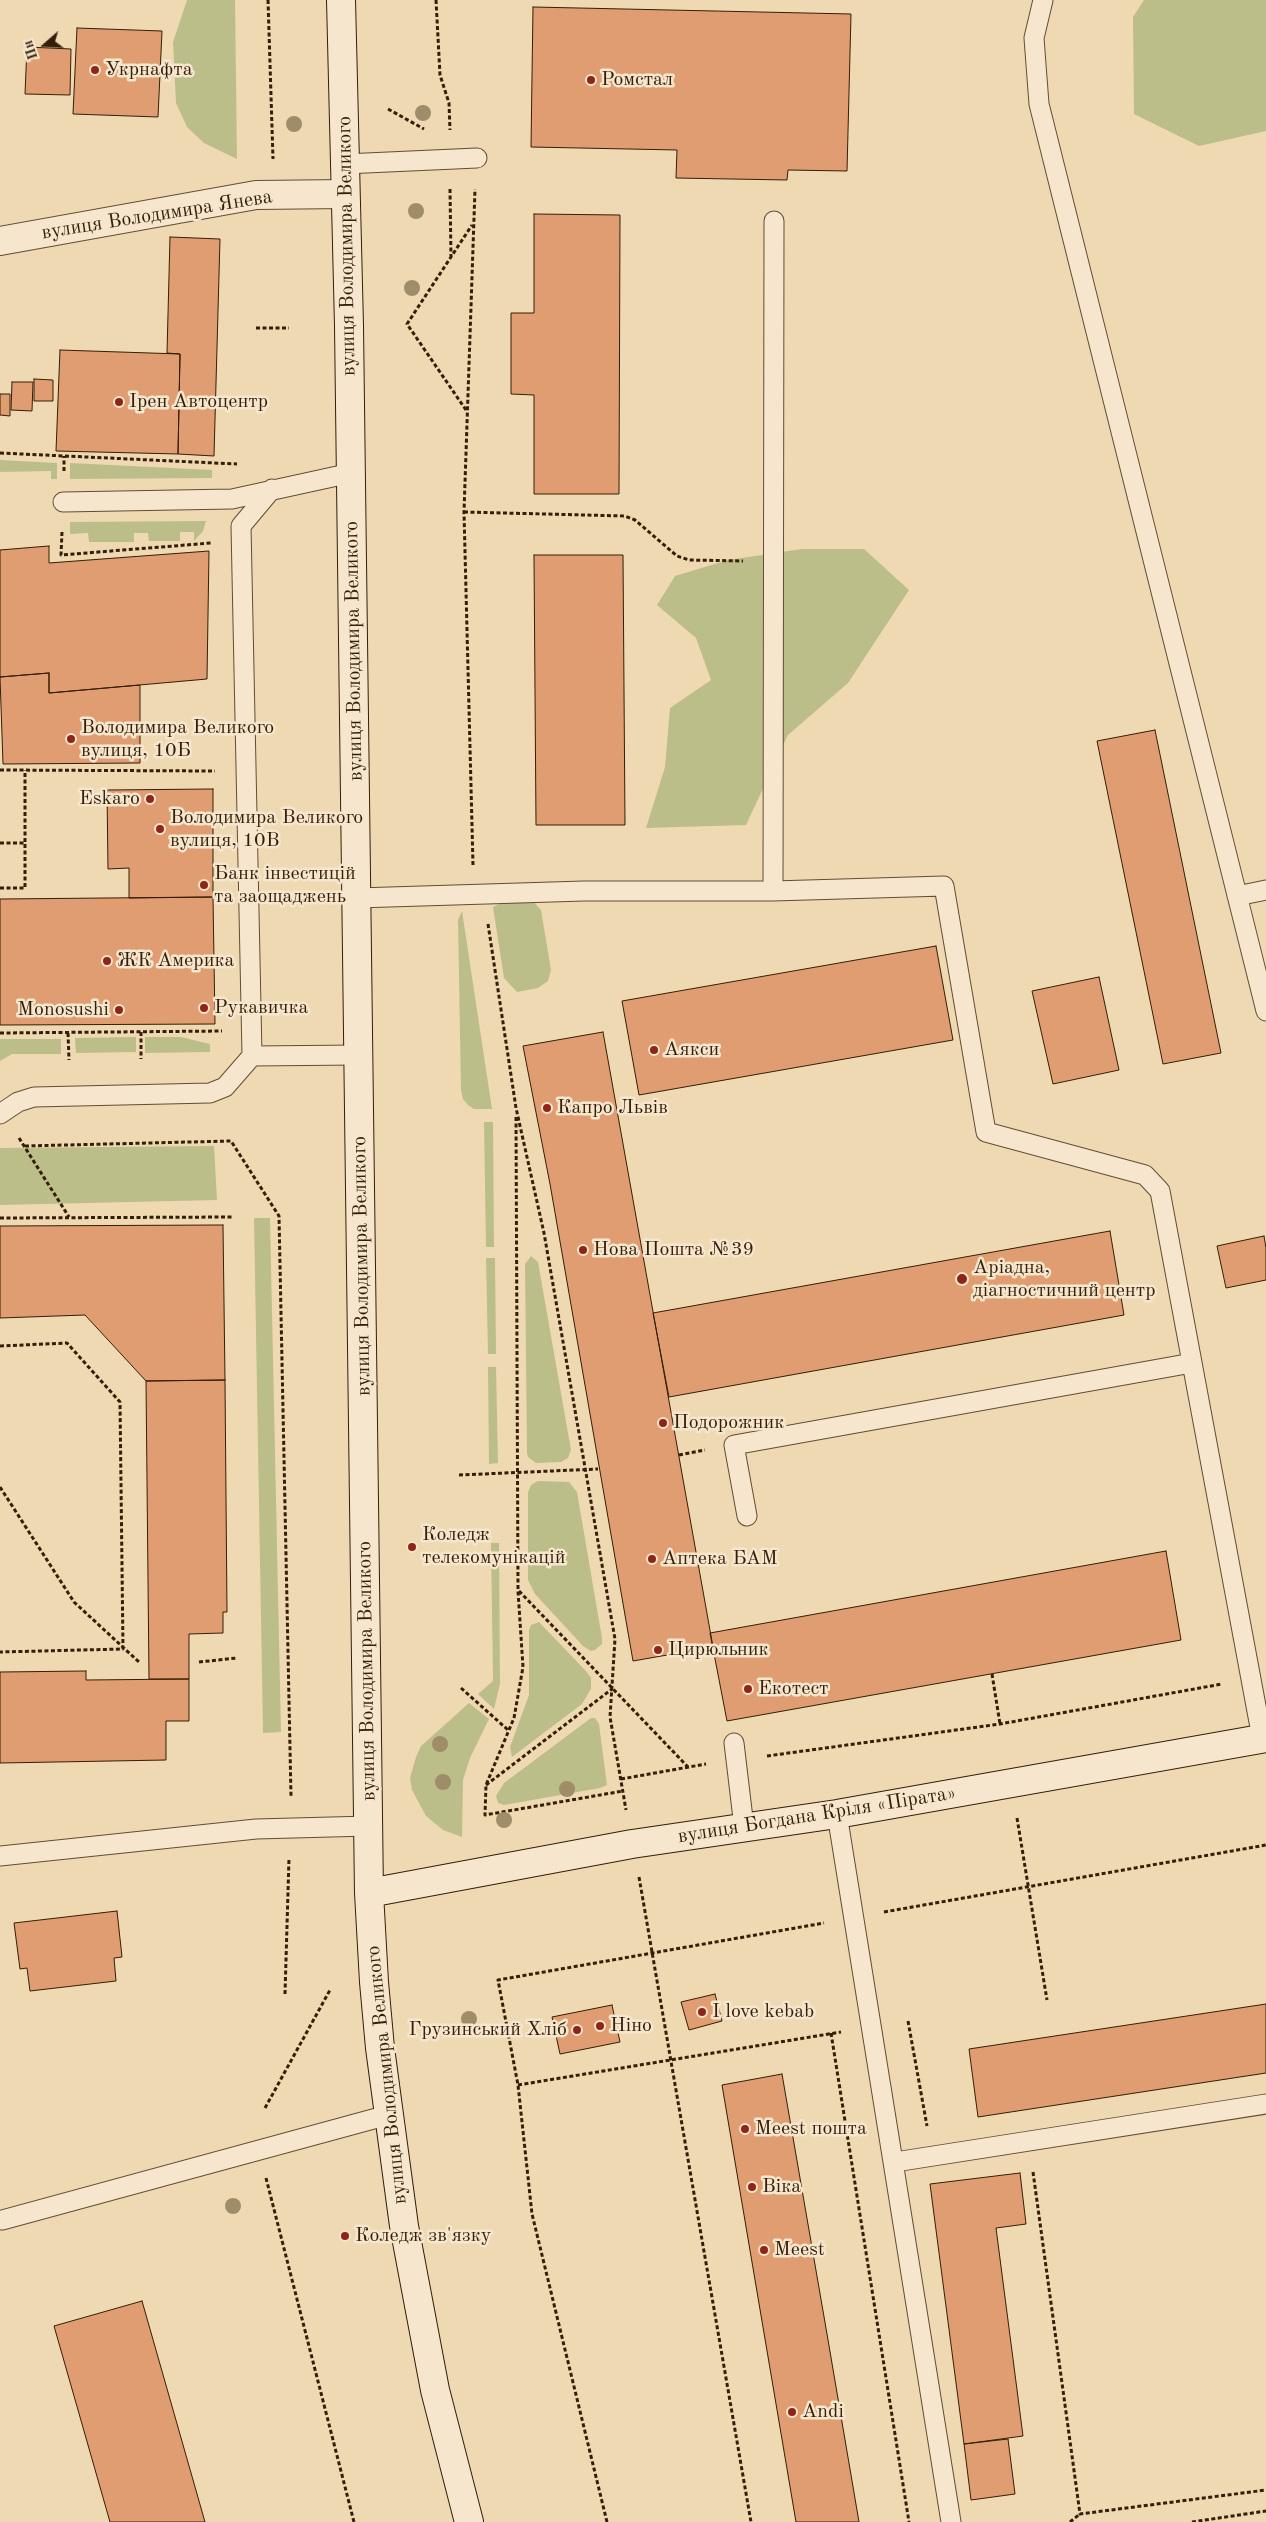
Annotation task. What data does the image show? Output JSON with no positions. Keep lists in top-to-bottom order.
{
  "streets": {
    "main road": ["вулиця Володимира Янева", "вулиця Володимира Великого", "вулиця Богдана Кріля «Пірата»"]
  },
  "crossings": [
    ["вулиця Володимира Янева", "вулиця Володимира Великого"],
    ["вулиця Володимира Великого", "вулиця Богдана Кріля «Пірата»"]
  ],
  "places": [
    "Укрнафта",
    "Ромстал",
    "Ірен Автоцентр",
    "Володимира Великого вулиця, 10Б",
    "Eskaro",
    "Володимира Великого вулиця, 10В",
    "Банк інвестицій та заощаджень",
    "ЖК Америка",
    "Рукавичка",
    "Monosushi",
    "Аякси",
    "Капро Львів",
    "Нова Пошта №39",
    "Аріадна, діагностичний центр",
    "Подорожник",
    "Коледж телекомунікацій",
    "Аптека БАМ",
    "Цирюльник",
    "Екотест",
    "I love kebab",
    "Ніно",
    "Грузинський Хліб",
    "Meest пошта",
    "Віка",
    "Коледж зв'язку",
    "Meest",
    "Andi"
  ],
  "north": "left"
}
